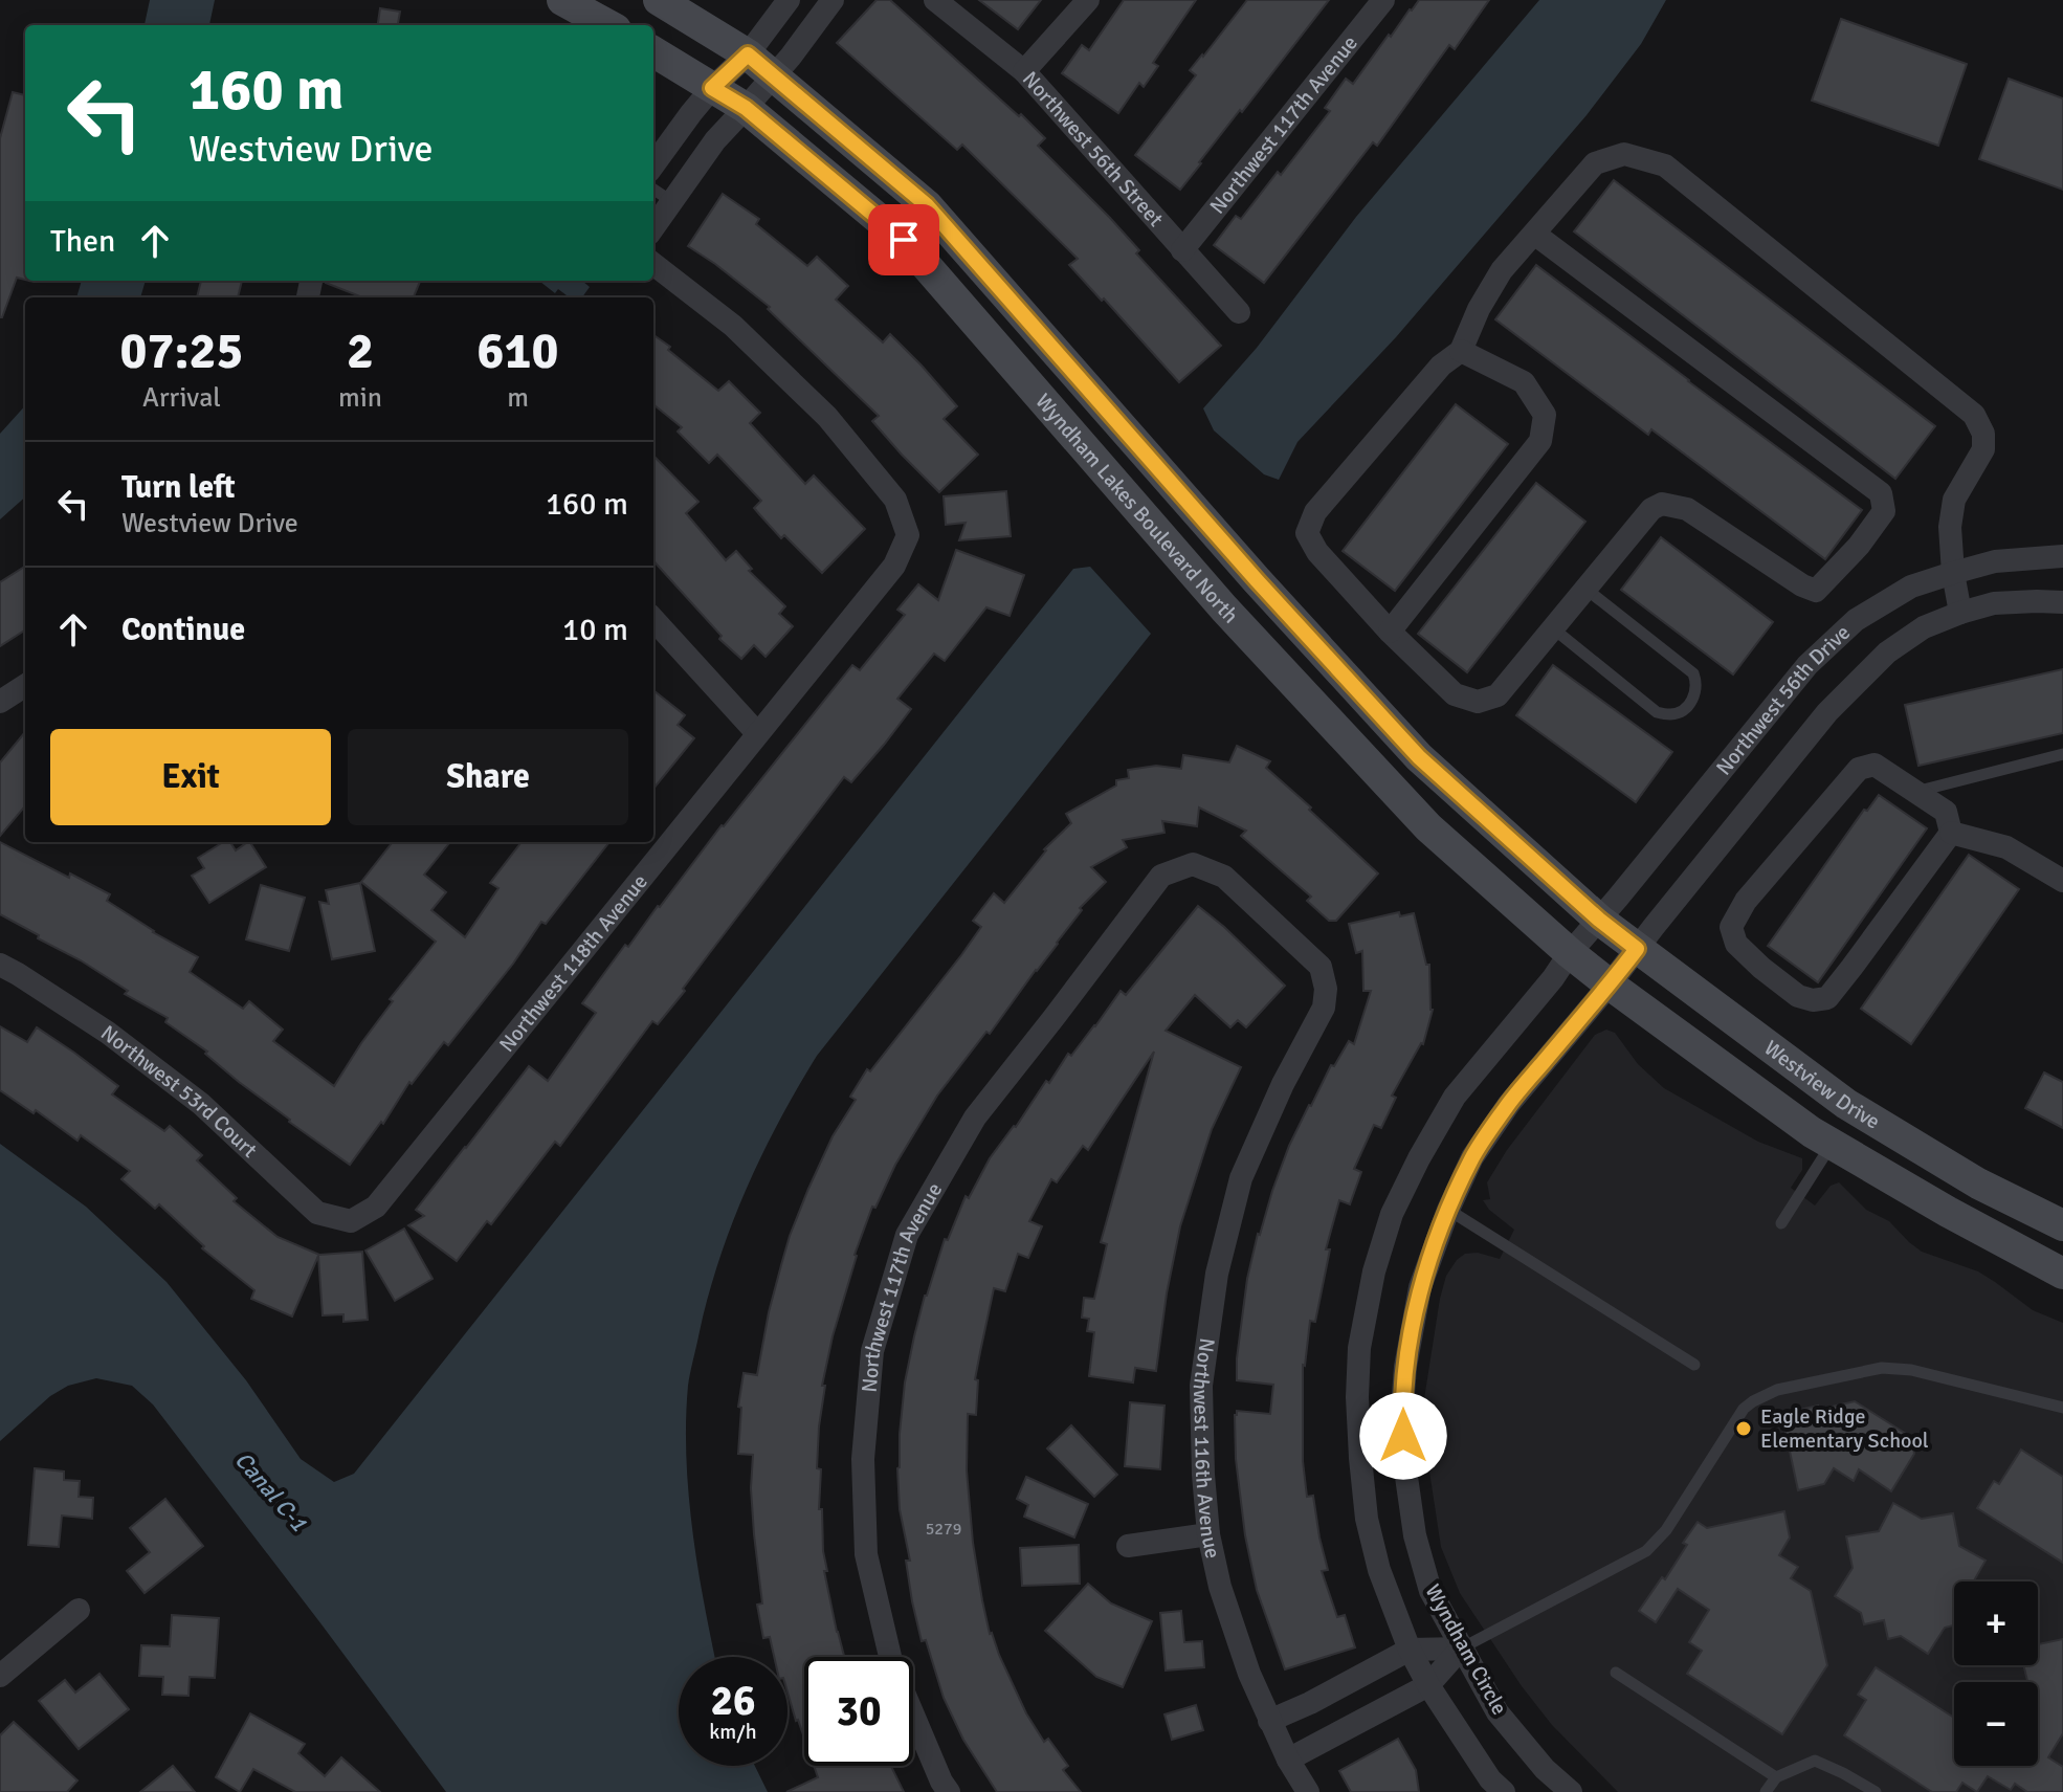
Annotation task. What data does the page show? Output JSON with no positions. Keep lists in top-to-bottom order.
{
  "streets": {
    "street": [
      "Northwest 117th Avenue",
      "Northwest 56th Street",
      "Wyndham Lakes Boulevard North",
      "Northwest 56th Drive",
      "Northwest 118th Avenue",
      "Westview Drive",
      "Northwest 53rd Court",
      "Northwest 116th Avenue",
      "Wyndham Circle"
    ]
  },
  "crossings": [
    ["Northwest 117th Avenue", "Northwest 56th Street"],
    ["Northwest 117th Avenue", "Northwest 116th Avenue"],
    ["Wyndham Lakes Boulevard North", "Northwest 56th Drive"],
    ["Wyndham Lakes Boulevard North", "Westview Drive"],
    ["Wyndham Lakes Boulevard North", "Wyndham Circle"],
    ["Northwest 56th Drive", "Westview Drive"],
    ["Northwest 56th Drive", "Wyndham Circle"],
    ["Northwest 118th Avenue", "Northwest 53rd Court"],
    ["Westview Drive", "Wyndham Circle"]
  ],
  "water": ["Canal C-1"],
  "places": ["Eagle Ridge Elementary School"],
  "house_numbers": ["5279"],
  "page": {
    "turn": ["160 m", "Westview Drive"],
    "then": "Then",
    "eta": [
      "07:25",
      "Arrival",
      "2",
      "min",
      "610",
      "m"
    ],
    "list": [
      {
        "name": "Turn left",
        "note": "Westview Drive",
        "value": "160 m"
      },
      {
        "name": "Continue",
        "value": "10 m"
      }
    ],
    "buttons": ["Exit", "Share"],
    "map_buttons": ["+", "−"],
    "speed": "26 km/h",
    "limit": "30"
  }
}
